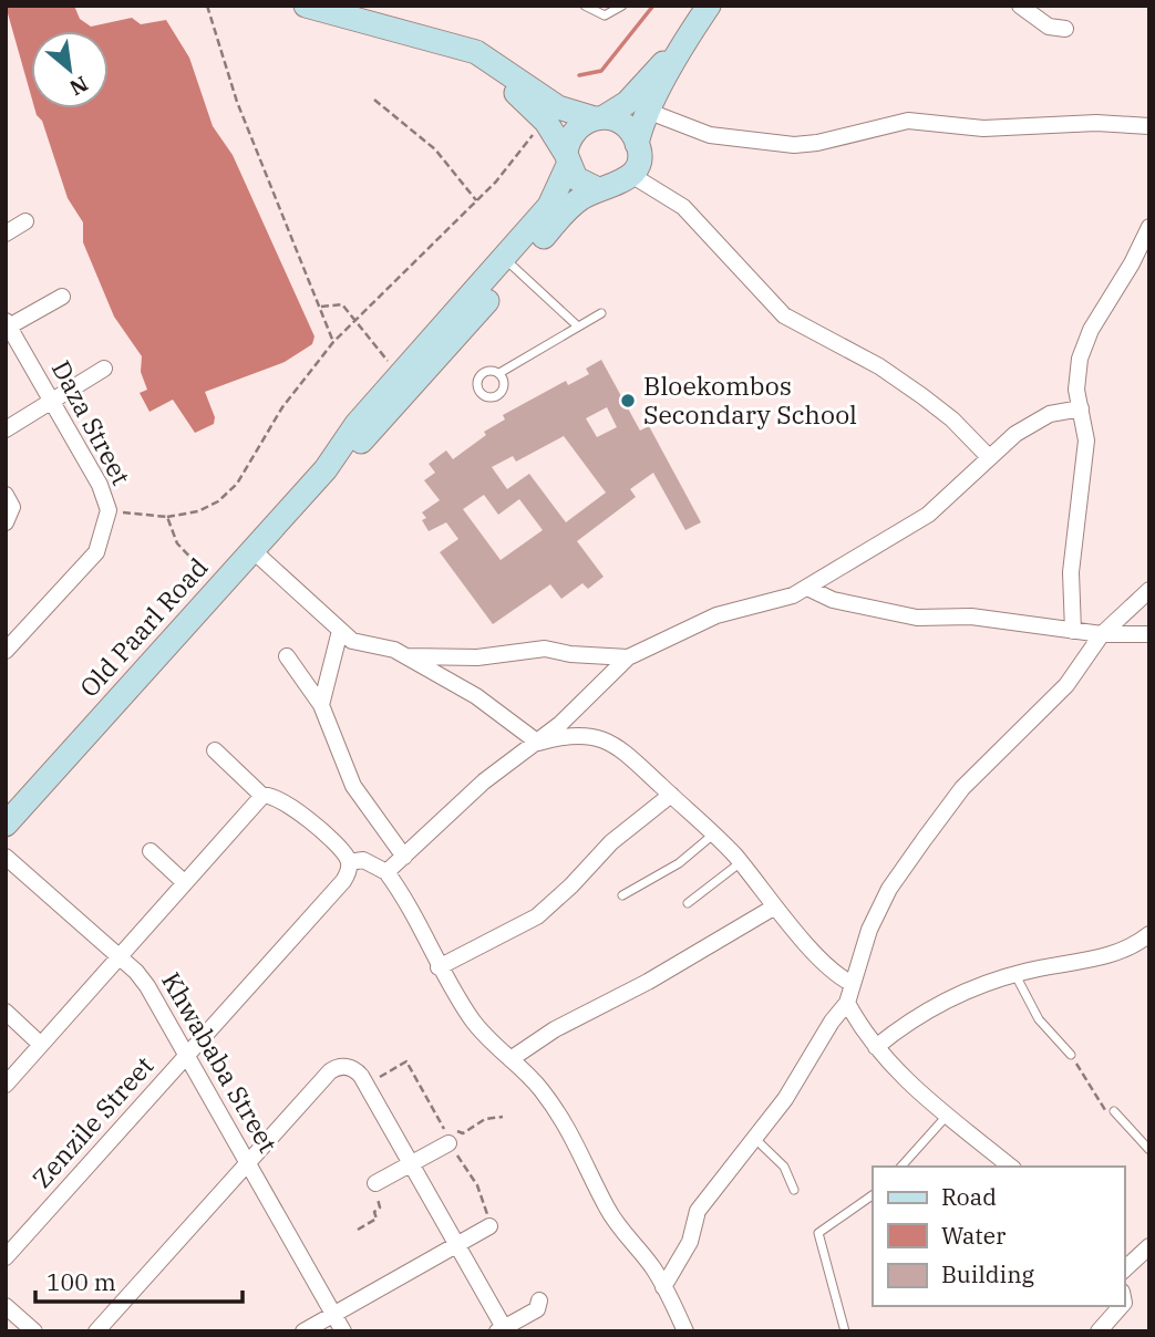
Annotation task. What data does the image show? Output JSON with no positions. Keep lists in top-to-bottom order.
{
  "streets": {
    "main road": ["Old Paarl Road"],
    "street": ["Daza Street", "Khwababa Street", "Zenzile Street"]
  },
  "crossings": [
    ["Khwababa Street", "Zenzile Street"]
  ],
  "places": ["Bloekombos Secondary School"],
  "legend": ["Road", "Water", "Building"],
  "scale_bar": "100 m",
  "north": "bottom right"
}
